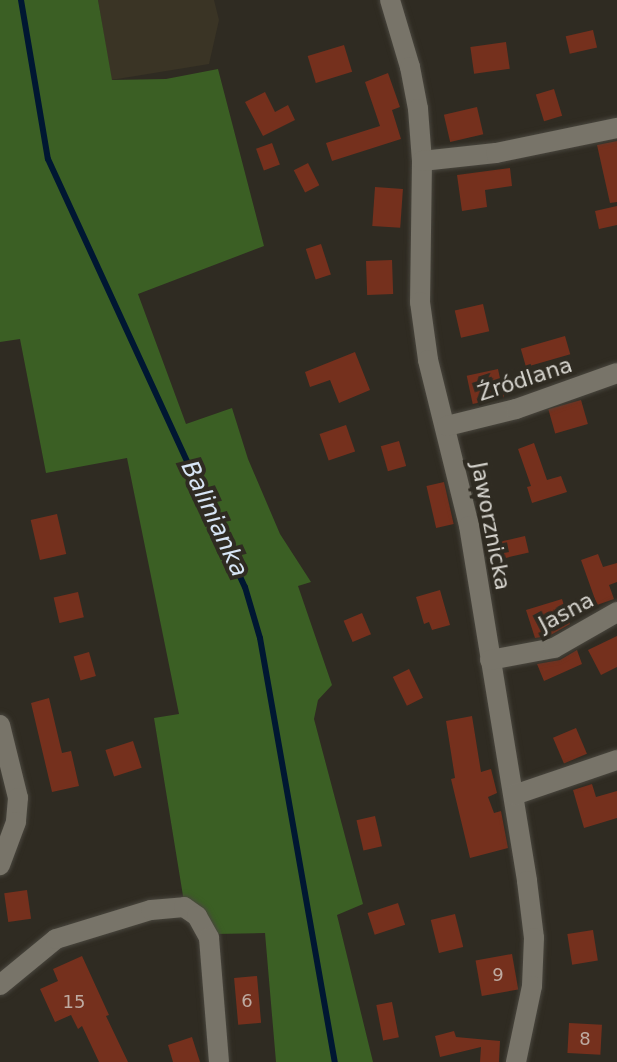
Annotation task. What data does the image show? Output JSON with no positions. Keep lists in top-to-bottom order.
{
  "streets": {
    "street": ["Źródlana", "Jaworznicka", "Jasna"]
  },
  "crossings": [
    ["Źródlana", "Jaworznicka"],
    ["Jaworznicka", "Jasna"]
  ],
  "water": ["Balinianka"],
  "house_numbers": [
    "9",
    "6",
    "15",
    "8"
  ]
}
